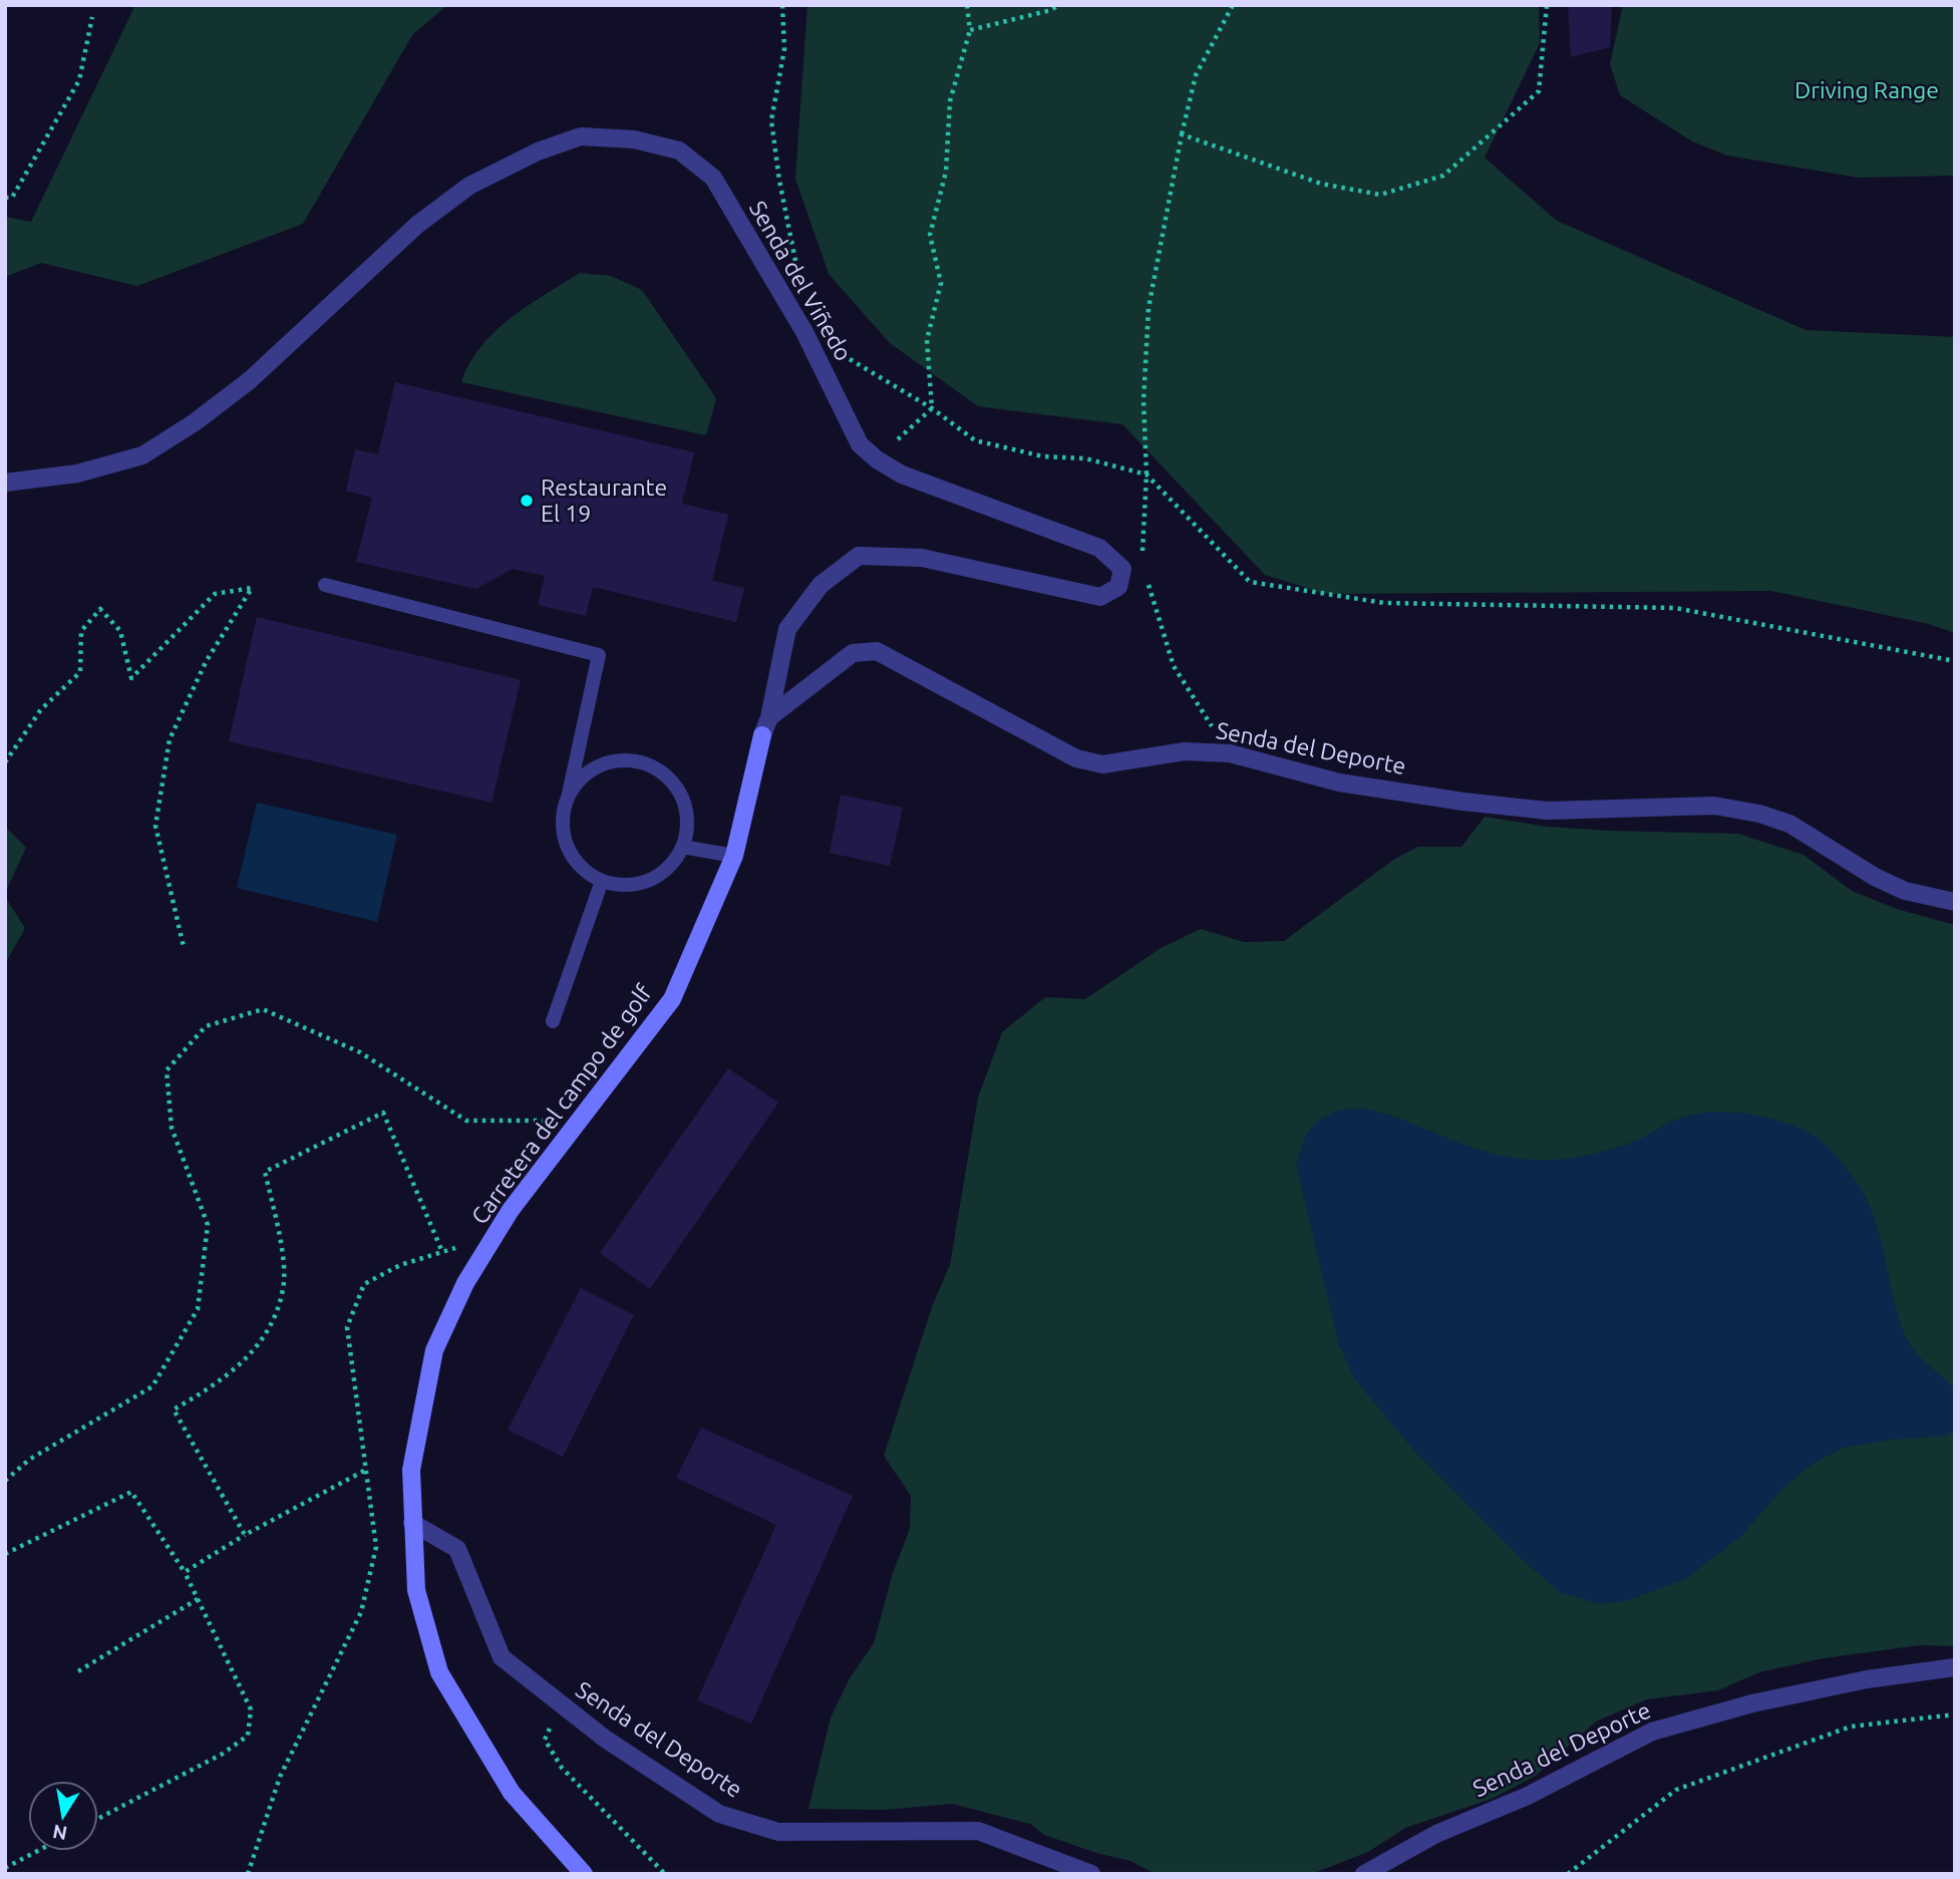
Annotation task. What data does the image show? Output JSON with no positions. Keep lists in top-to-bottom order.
{
  "streets": {
    "street": ["Senda del Viñedo", "Senda del Deporte", "Carretera del campo de golf"]
  },
  "crossings": [
    ["Senda del Deporte", "Carretera del campo de golf"]
  ],
  "parks": ["Driving Range"],
  "places": ["Restaurante El 19"],
  "north": "bottom"
}
